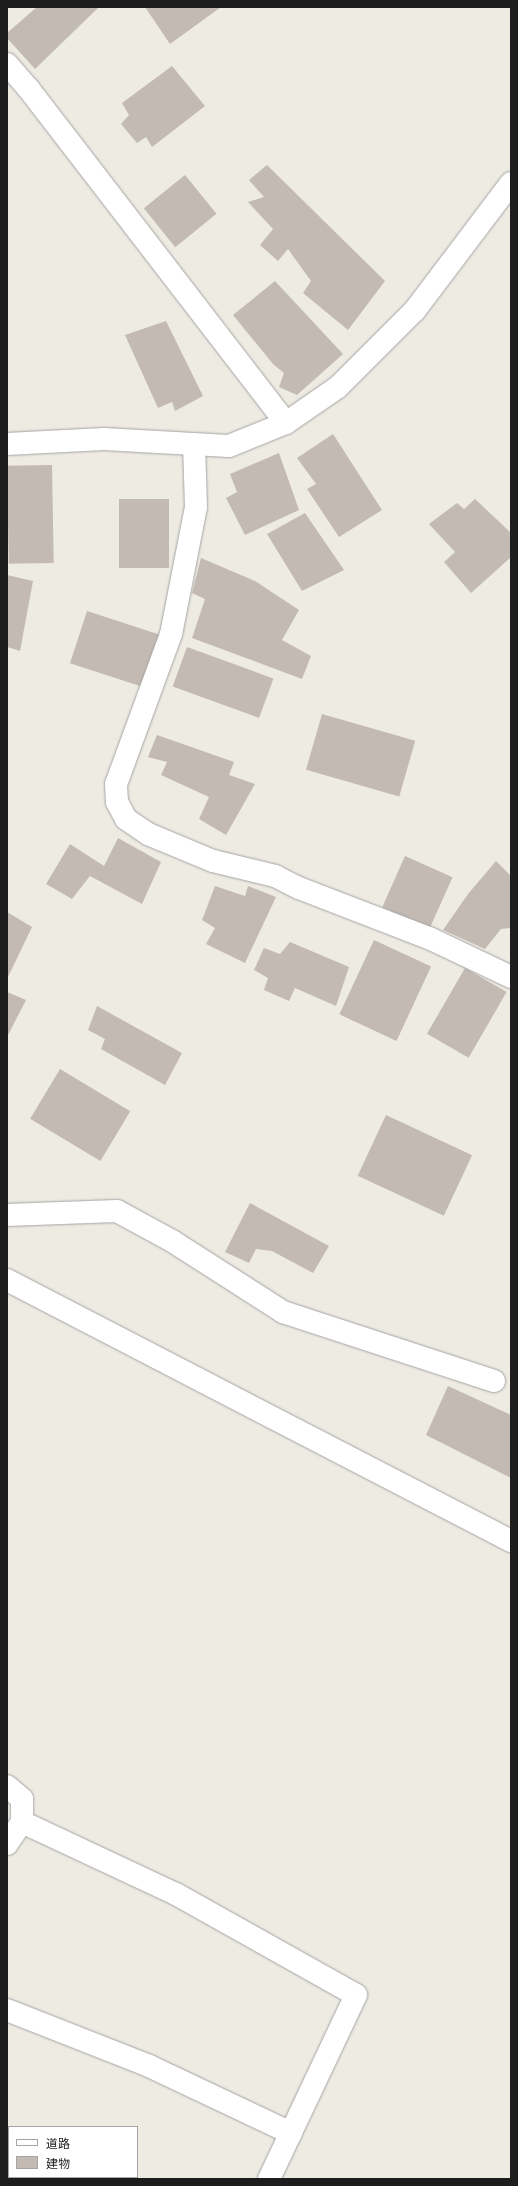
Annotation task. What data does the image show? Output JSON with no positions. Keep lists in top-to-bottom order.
{
  "legend": ["道路", "建物"]
}
